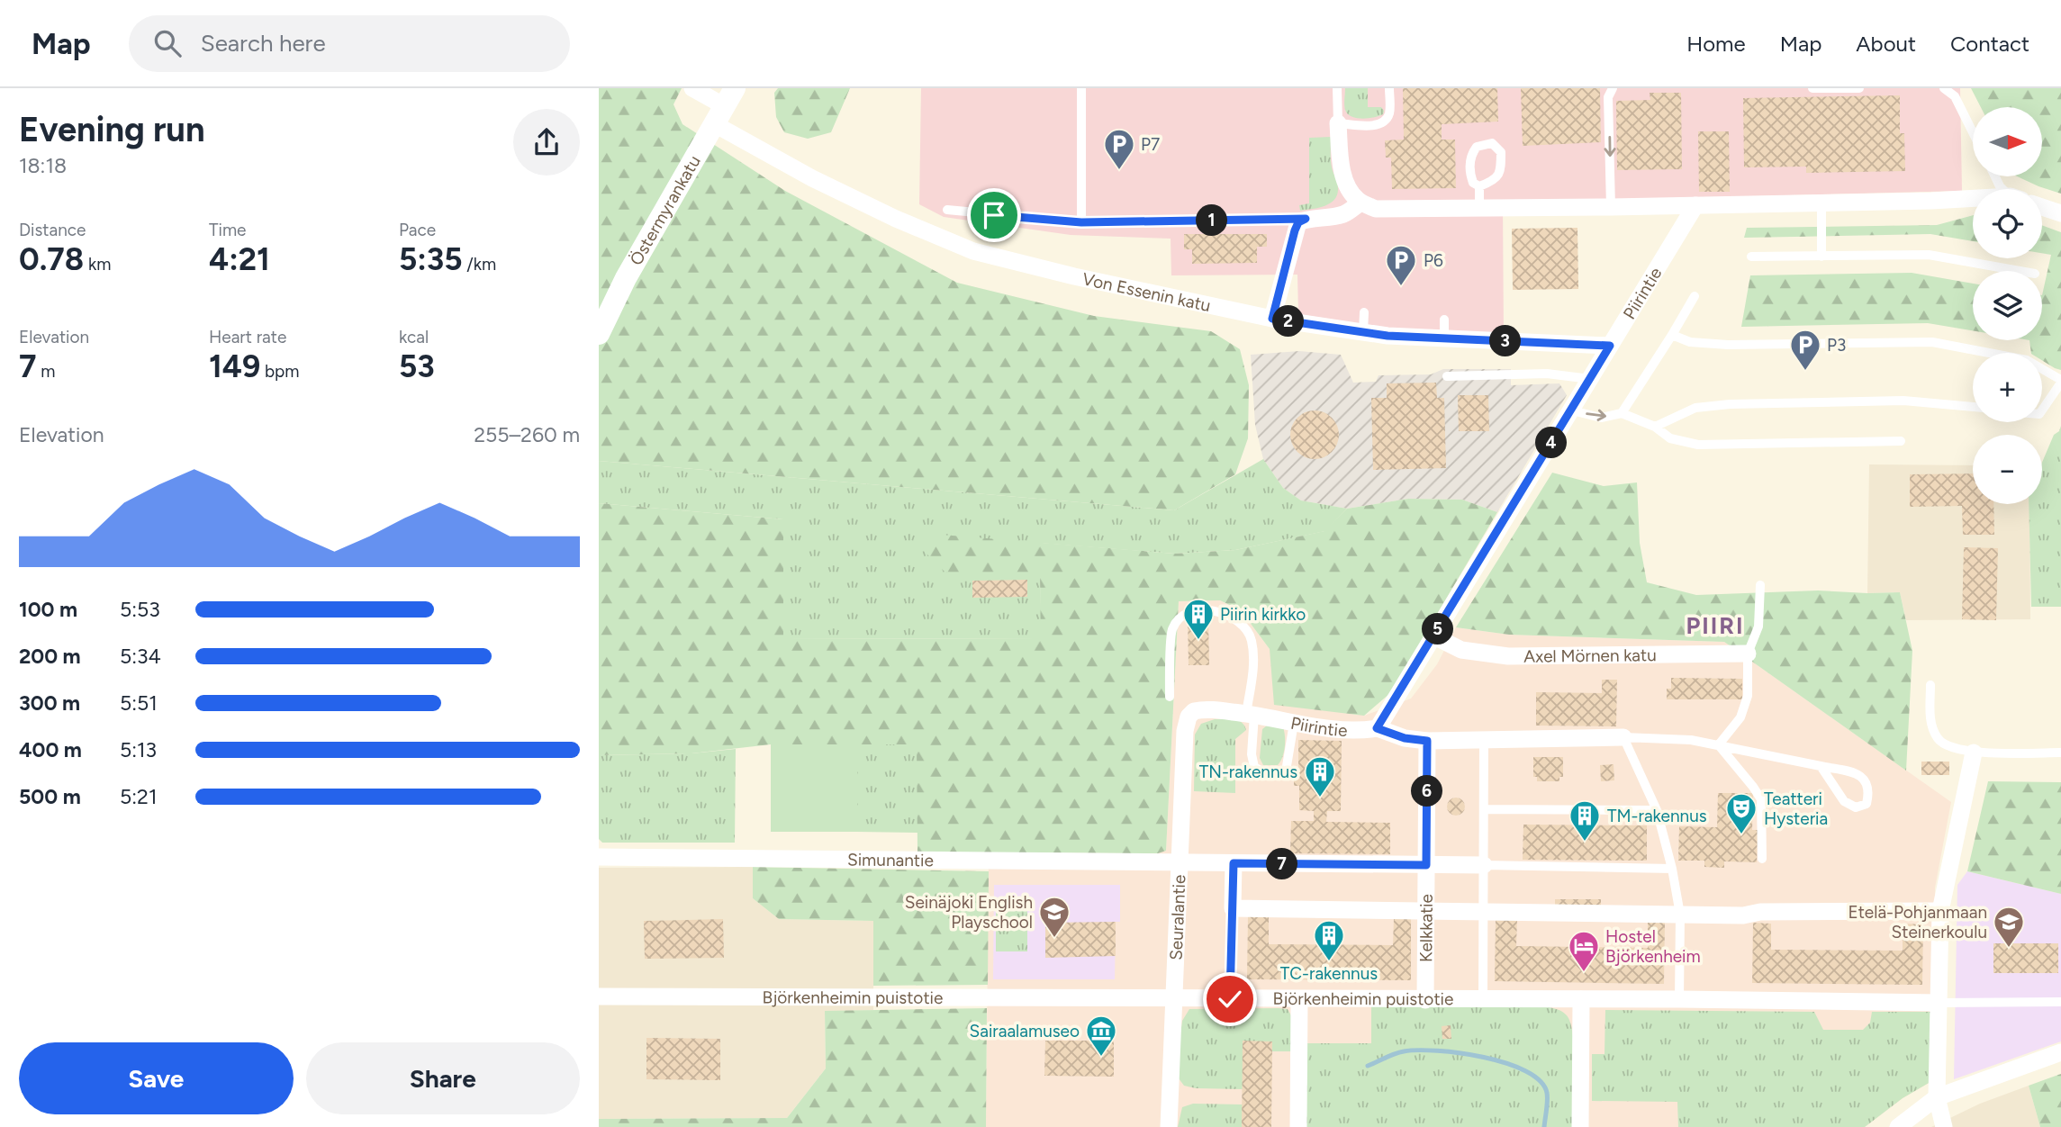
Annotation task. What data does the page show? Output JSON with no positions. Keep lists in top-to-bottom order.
{
  "streets": {
    "street": [
      "Östermyrankatu",
      "Von Essenin katu",
      "Piirintie",
      "Axel Mörnen katu",
      "Simunantie",
      "Seuralantie",
      "Kelkkatie",
      "Björkenheimin puistotie"
    ]
  },
  "crossings": [
    ["Östermyrankatu", "Von Essenin katu"],
    ["Von Essenin katu", "Piirintie"],
    ["Piirintie", "Axel Mörnen katu"],
    ["Piirintie", "Seuralantie"],
    ["Simunantie", "Seuralantie"],
    ["Simunantie", "Kelkkatie"],
    ["Seuralantie", "Björkenheimin puistotie"],
    ["Kelkkatie", "Björkenheimin puistotie"]
  ],
  "districts": ["PIIRI"],
  "places": {
    "parking": ["P7", "P6", "P3"],
    "building": [
      "Piirin kirkko",
      "TN-rakennus",
      "TM-rakennus",
      "TC-rakennus"
    ],
    "theatre": ["Teatteri Hysteria"],
    "school or university": ["Seinäjoki English Playschool", "Etelä-Pohjanmaan Steinerkoulu"],
    "hotel": ["Hostel Björkenheim"],
    "museum": ["Sairaalamuseo"]
  },
  "north": "right",
  "page": {
    "header": "Map",
    "search": "Search here",
    "nav": [
      "Home",
      "Map",
      "About",
      "Contact"
    ],
    "heading": ["Evening run", "18:18"],
    "map_buttons": ["+", "−"],
    "stats": [
      ["Distance", "0.78 km"],
      ["Time", "4:21"],
      ["Pace", "5:35 /km"],
      ["Elevation", "7 m"],
      ["Heart rate", "149 bpm"],
      ["kcal", "53"]
    ],
    "pins": [
      "1",
      "2",
      "3",
      "4",
      "5",
      "6",
      "7"
    ],
    "chart": ["Elevation", "255–260 m"],
    "list": [
      {
        "name": "100 m",
        "note": "5:53"
      },
      {
        "name": "200 m",
        "note": "5:34"
      },
      {
        "name": "300 m",
        "note": "5:51"
      },
      {
        "name": "400 m",
        "note": "5:13"
      },
      {
        "name": "500 m",
        "note": "5:21"
      }
    ],
    "buttons": ["Save", "Share"]
  }
}
